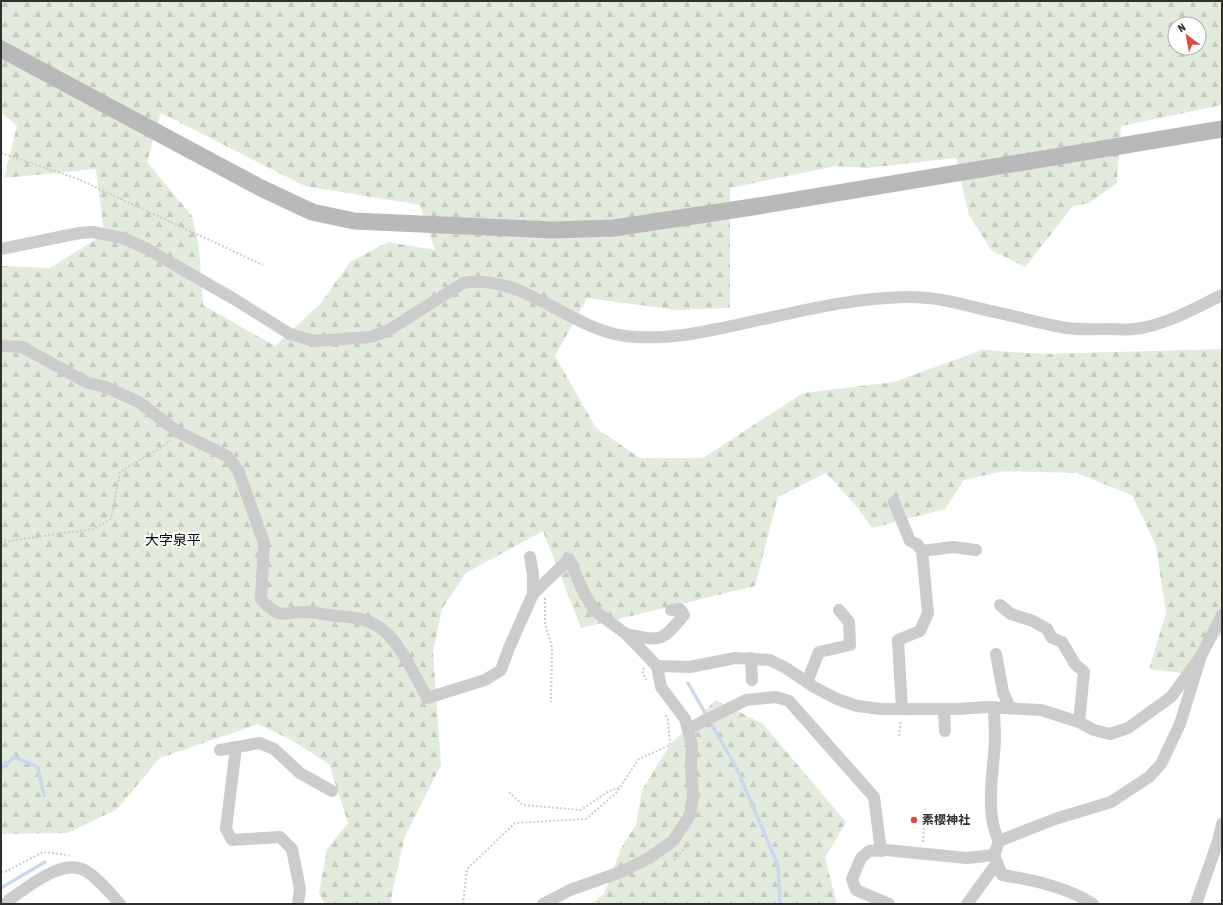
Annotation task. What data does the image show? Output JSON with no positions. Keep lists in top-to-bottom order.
{
  "districts": ["大字泉平"],
  "places": ["素櫻神社"],
  "north": "top left"
}
